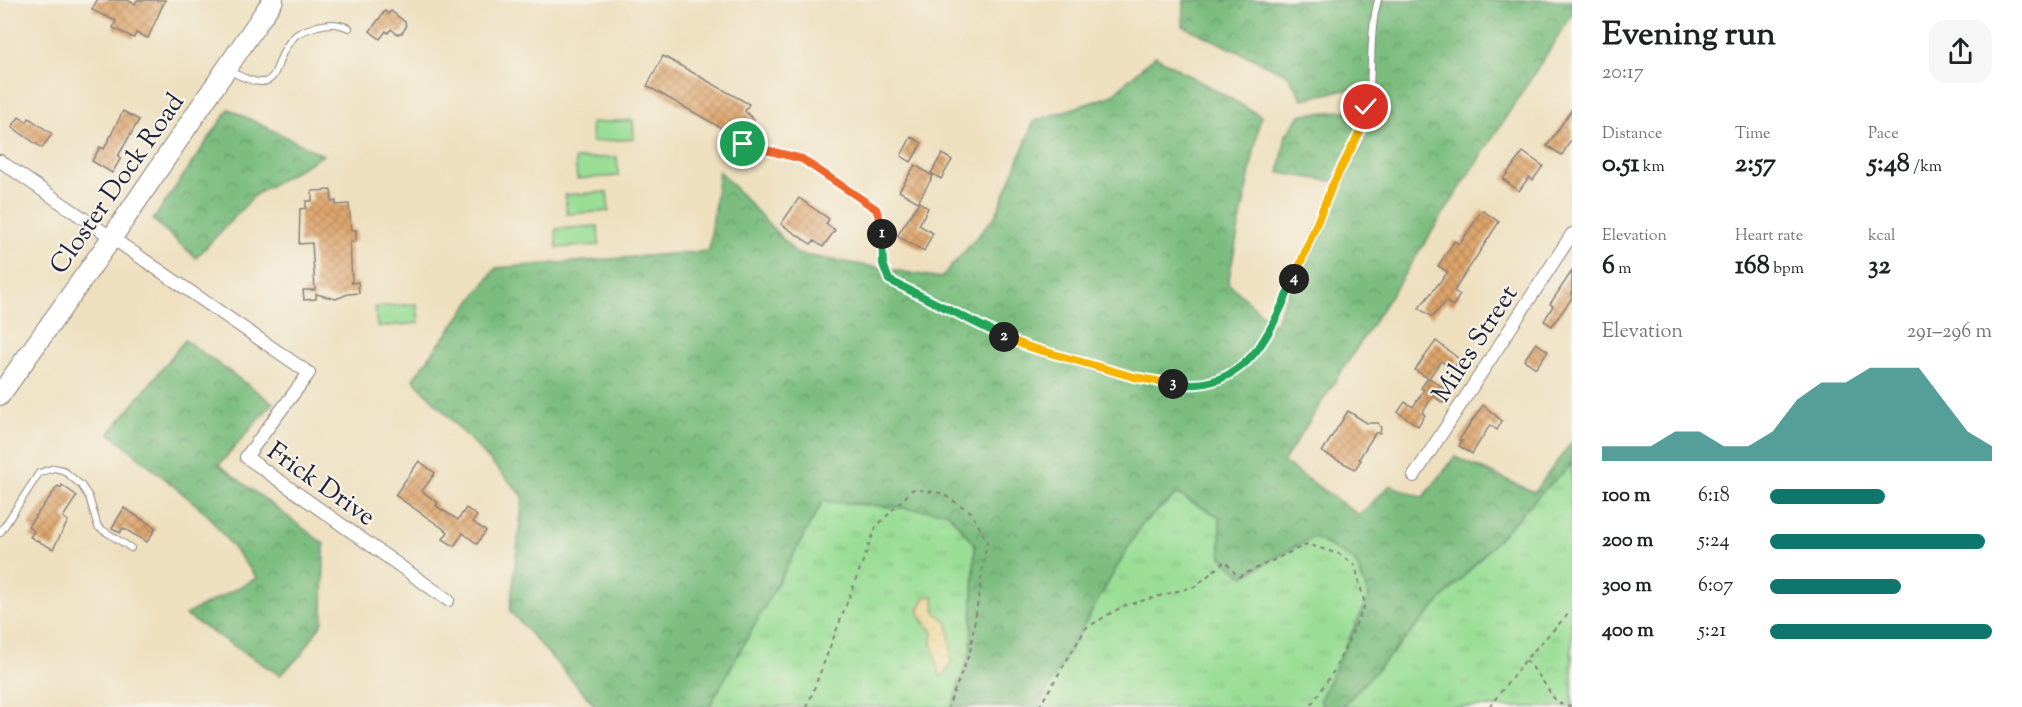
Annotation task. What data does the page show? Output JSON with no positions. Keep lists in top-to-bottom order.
{
  "streets": {
    "main road": ["Closter Dock Road"],
    "street": ["Miles Street", "Frick Drive"]
  },
  "crossings": [
    ["Closter Dock Road", "Frick Drive"]
  ],
  "page": {
    "heading": ["Evening run", "20:17"],
    "stats": [
      ["Distance", "0.51 km"],
      ["Time", "2:57"],
      ["Pace", "5:48 /km"],
      ["Elevation", "6 m"],
      ["Heart rate", "168 bpm"],
      ["kcal", "32"]
    ],
    "pins": [
      "1",
      "4",
      "2",
      "3"
    ],
    "chart": ["Elevation", "291–296 m"],
    "list": [
      {
        "name": "100 m",
        "note": "6:18"
      },
      {
        "name": "200 m",
        "note": "5:24"
      },
      {
        "name": "300 m",
        "note": "6:07"
      },
      {
        "name": "400 m",
        "note": "5:21"
      }
    ]
  }
}
